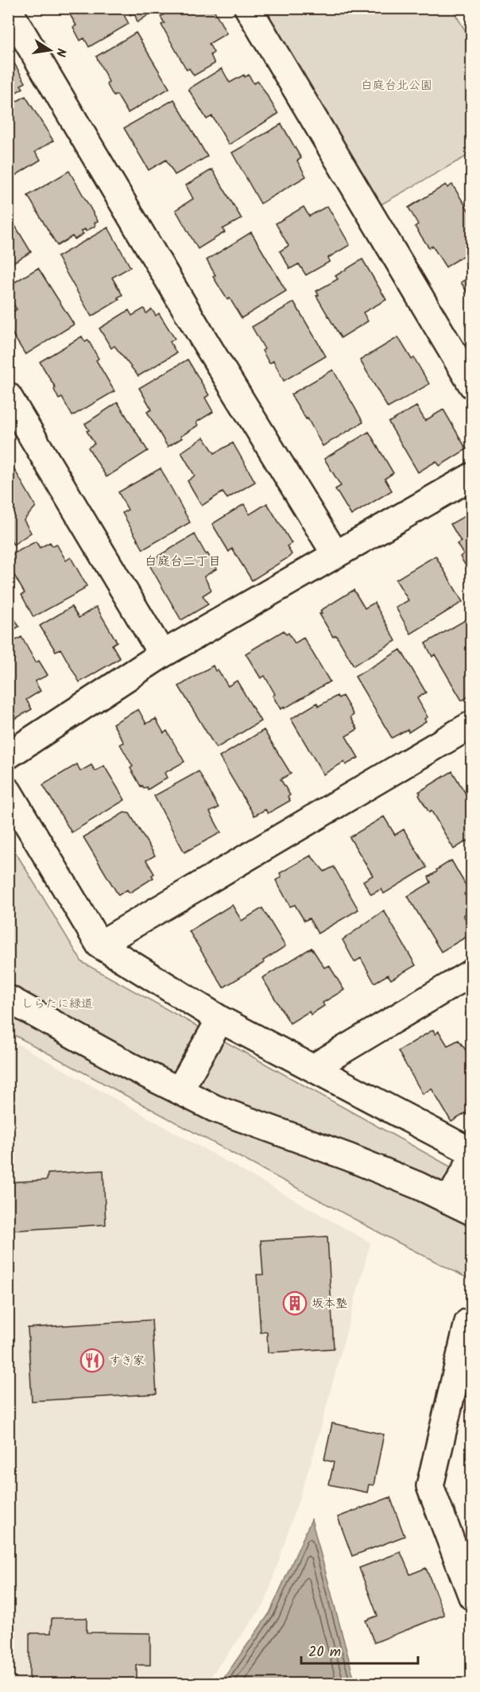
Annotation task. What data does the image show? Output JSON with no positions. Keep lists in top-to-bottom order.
{
  "districts": ["白庭台二丁目"],
  "parks": ["白庭台北公園", "しらたに緑道"],
  "places": {
    "building": ["坂本塾"],
    "restaurant": ["すき家"]
  },
  "scale_bar": "20 m",
  "north": "right"
}
